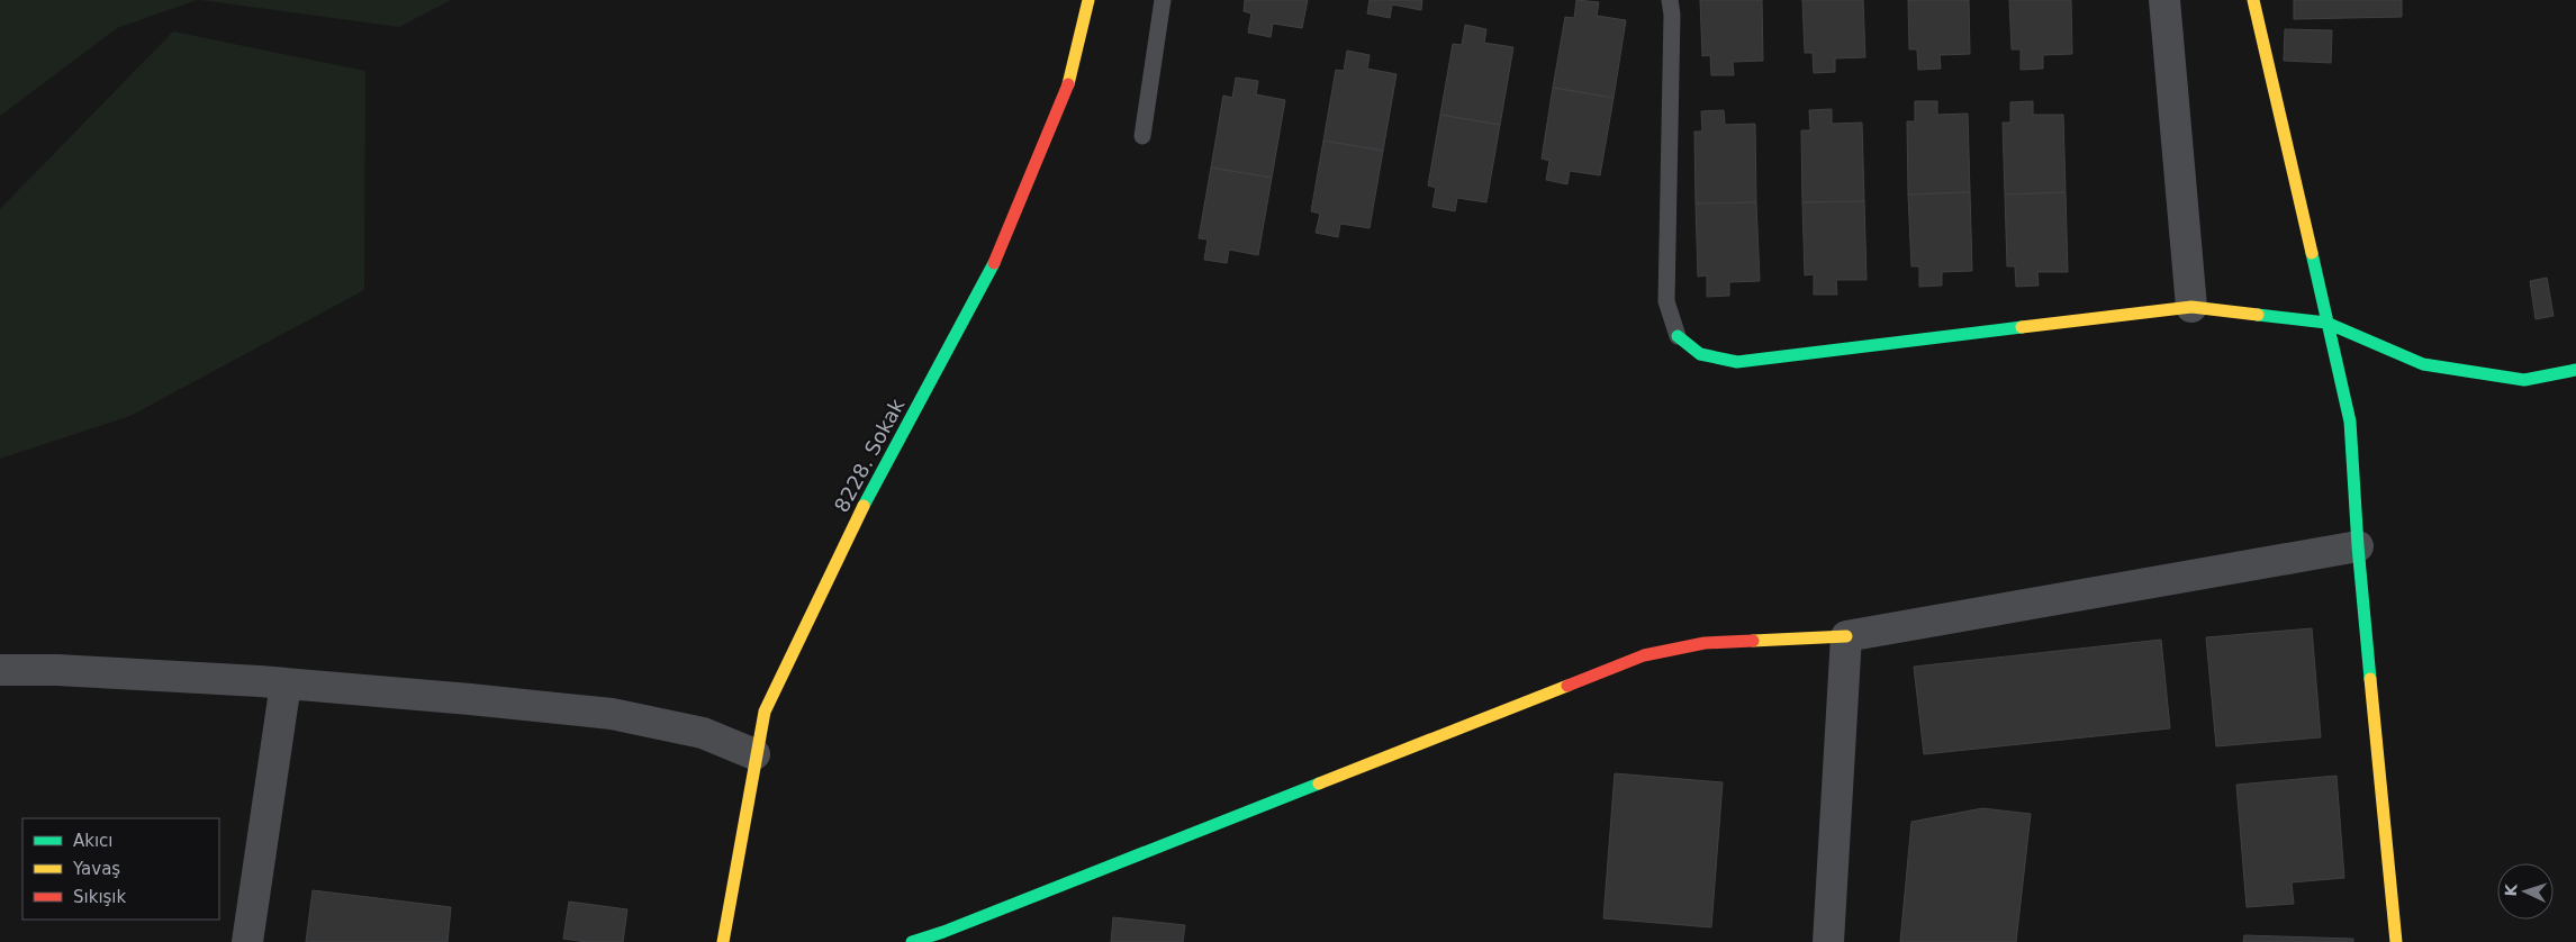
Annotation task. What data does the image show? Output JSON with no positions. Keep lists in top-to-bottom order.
{
  "streets": {
    "street": ["8228. Sokak"]
  },
  "legend": ["Akıcı", "Yavaş", "Sıkışık"],
  "north": "left"
}
